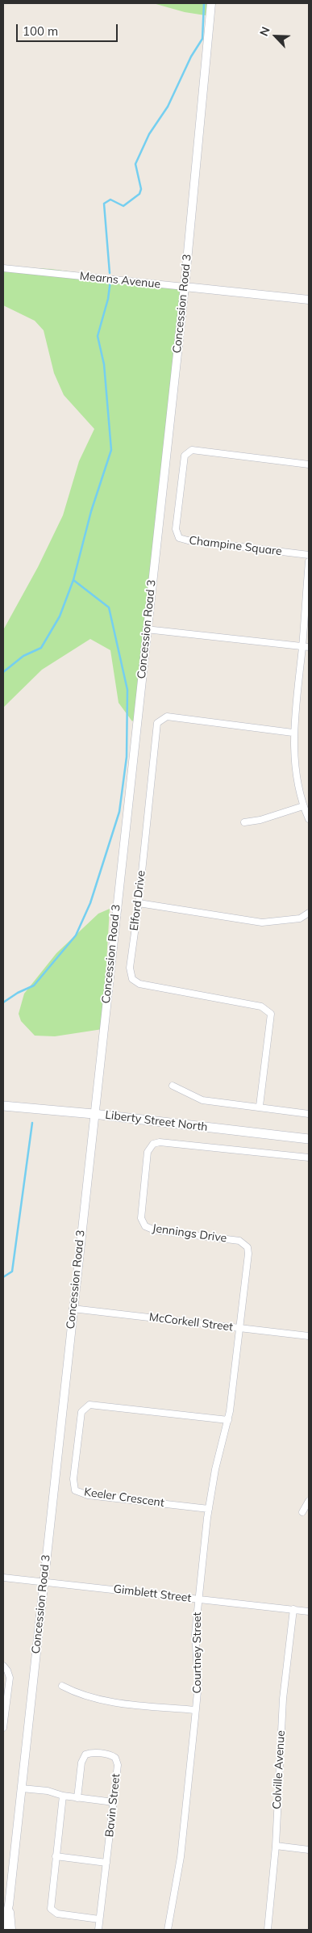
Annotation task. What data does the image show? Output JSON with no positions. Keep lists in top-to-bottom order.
{
  "streets": {
    "main road": ["Liberty Street North"],
    "street": [
      "Mearns Avenue",
      "Concession Road 3",
      "Champine Square",
      "Elford Drive",
      "Jennings Drive",
      "McCorkell Street",
      "Keeler Crescent",
      "Gimblett Street",
      "Courtney Street",
      "Colville Avenue",
      "Bavin Street"
    ]
  },
  "crossings": [
    ["Mearns Avenue", "Concession Road 3"],
    ["Concession Road 3", "Liberty Street North"],
    ["Concession Road 3", "McCorkell Street"],
    ["Concession Road 3", "Gimblett Street"],
    ["Jennings Drive", "McCorkell Street"],
    ["Jennings Drive", "Courtney Street"],
    ["McCorkell Street", "Courtney Street"],
    ["Keeler Crescent", "Courtney Street"],
    ["Gimblett Street", "Courtney Street"],
    ["Gimblett Street", "Colville Avenue"]
  ],
  "scale_bar": "100 m",
  "north": "top left"
}
